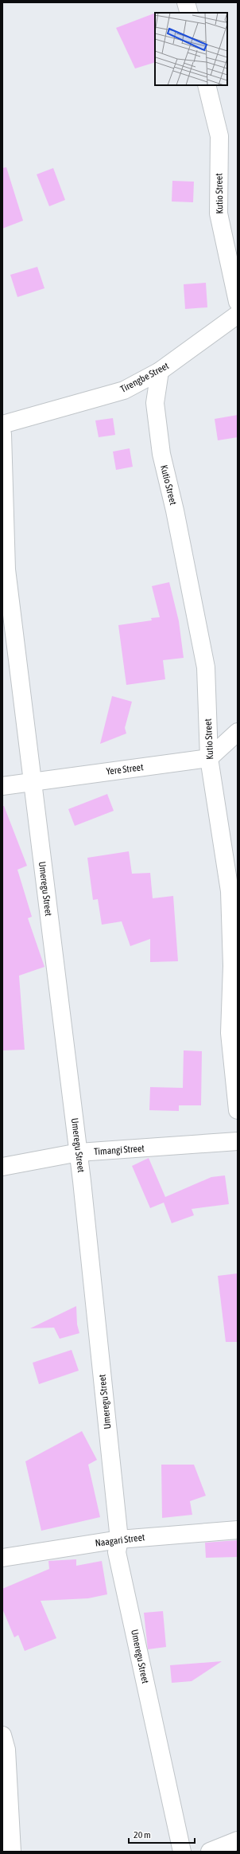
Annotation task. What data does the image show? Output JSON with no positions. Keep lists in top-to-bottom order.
{
  "streets": {
    "street": [
      "Kutio Street",
      "Tirengbe Street",
      "Yere Street",
      "Umeregu Street",
      "Timangi Street",
      "Naagari Street"
    ]
  },
  "crossings": [
    ["Kutio Street", "Tirengbe Street"],
    ["Kutio Street", "Yere Street"],
    ["Yere Street", "Umeregu Street"],
    ["Umeregu Street", "Timangi Street"],
    ["Umeregu Street", "Naagari Street"]
  ],
  "scale_bar": "20 m"
}
